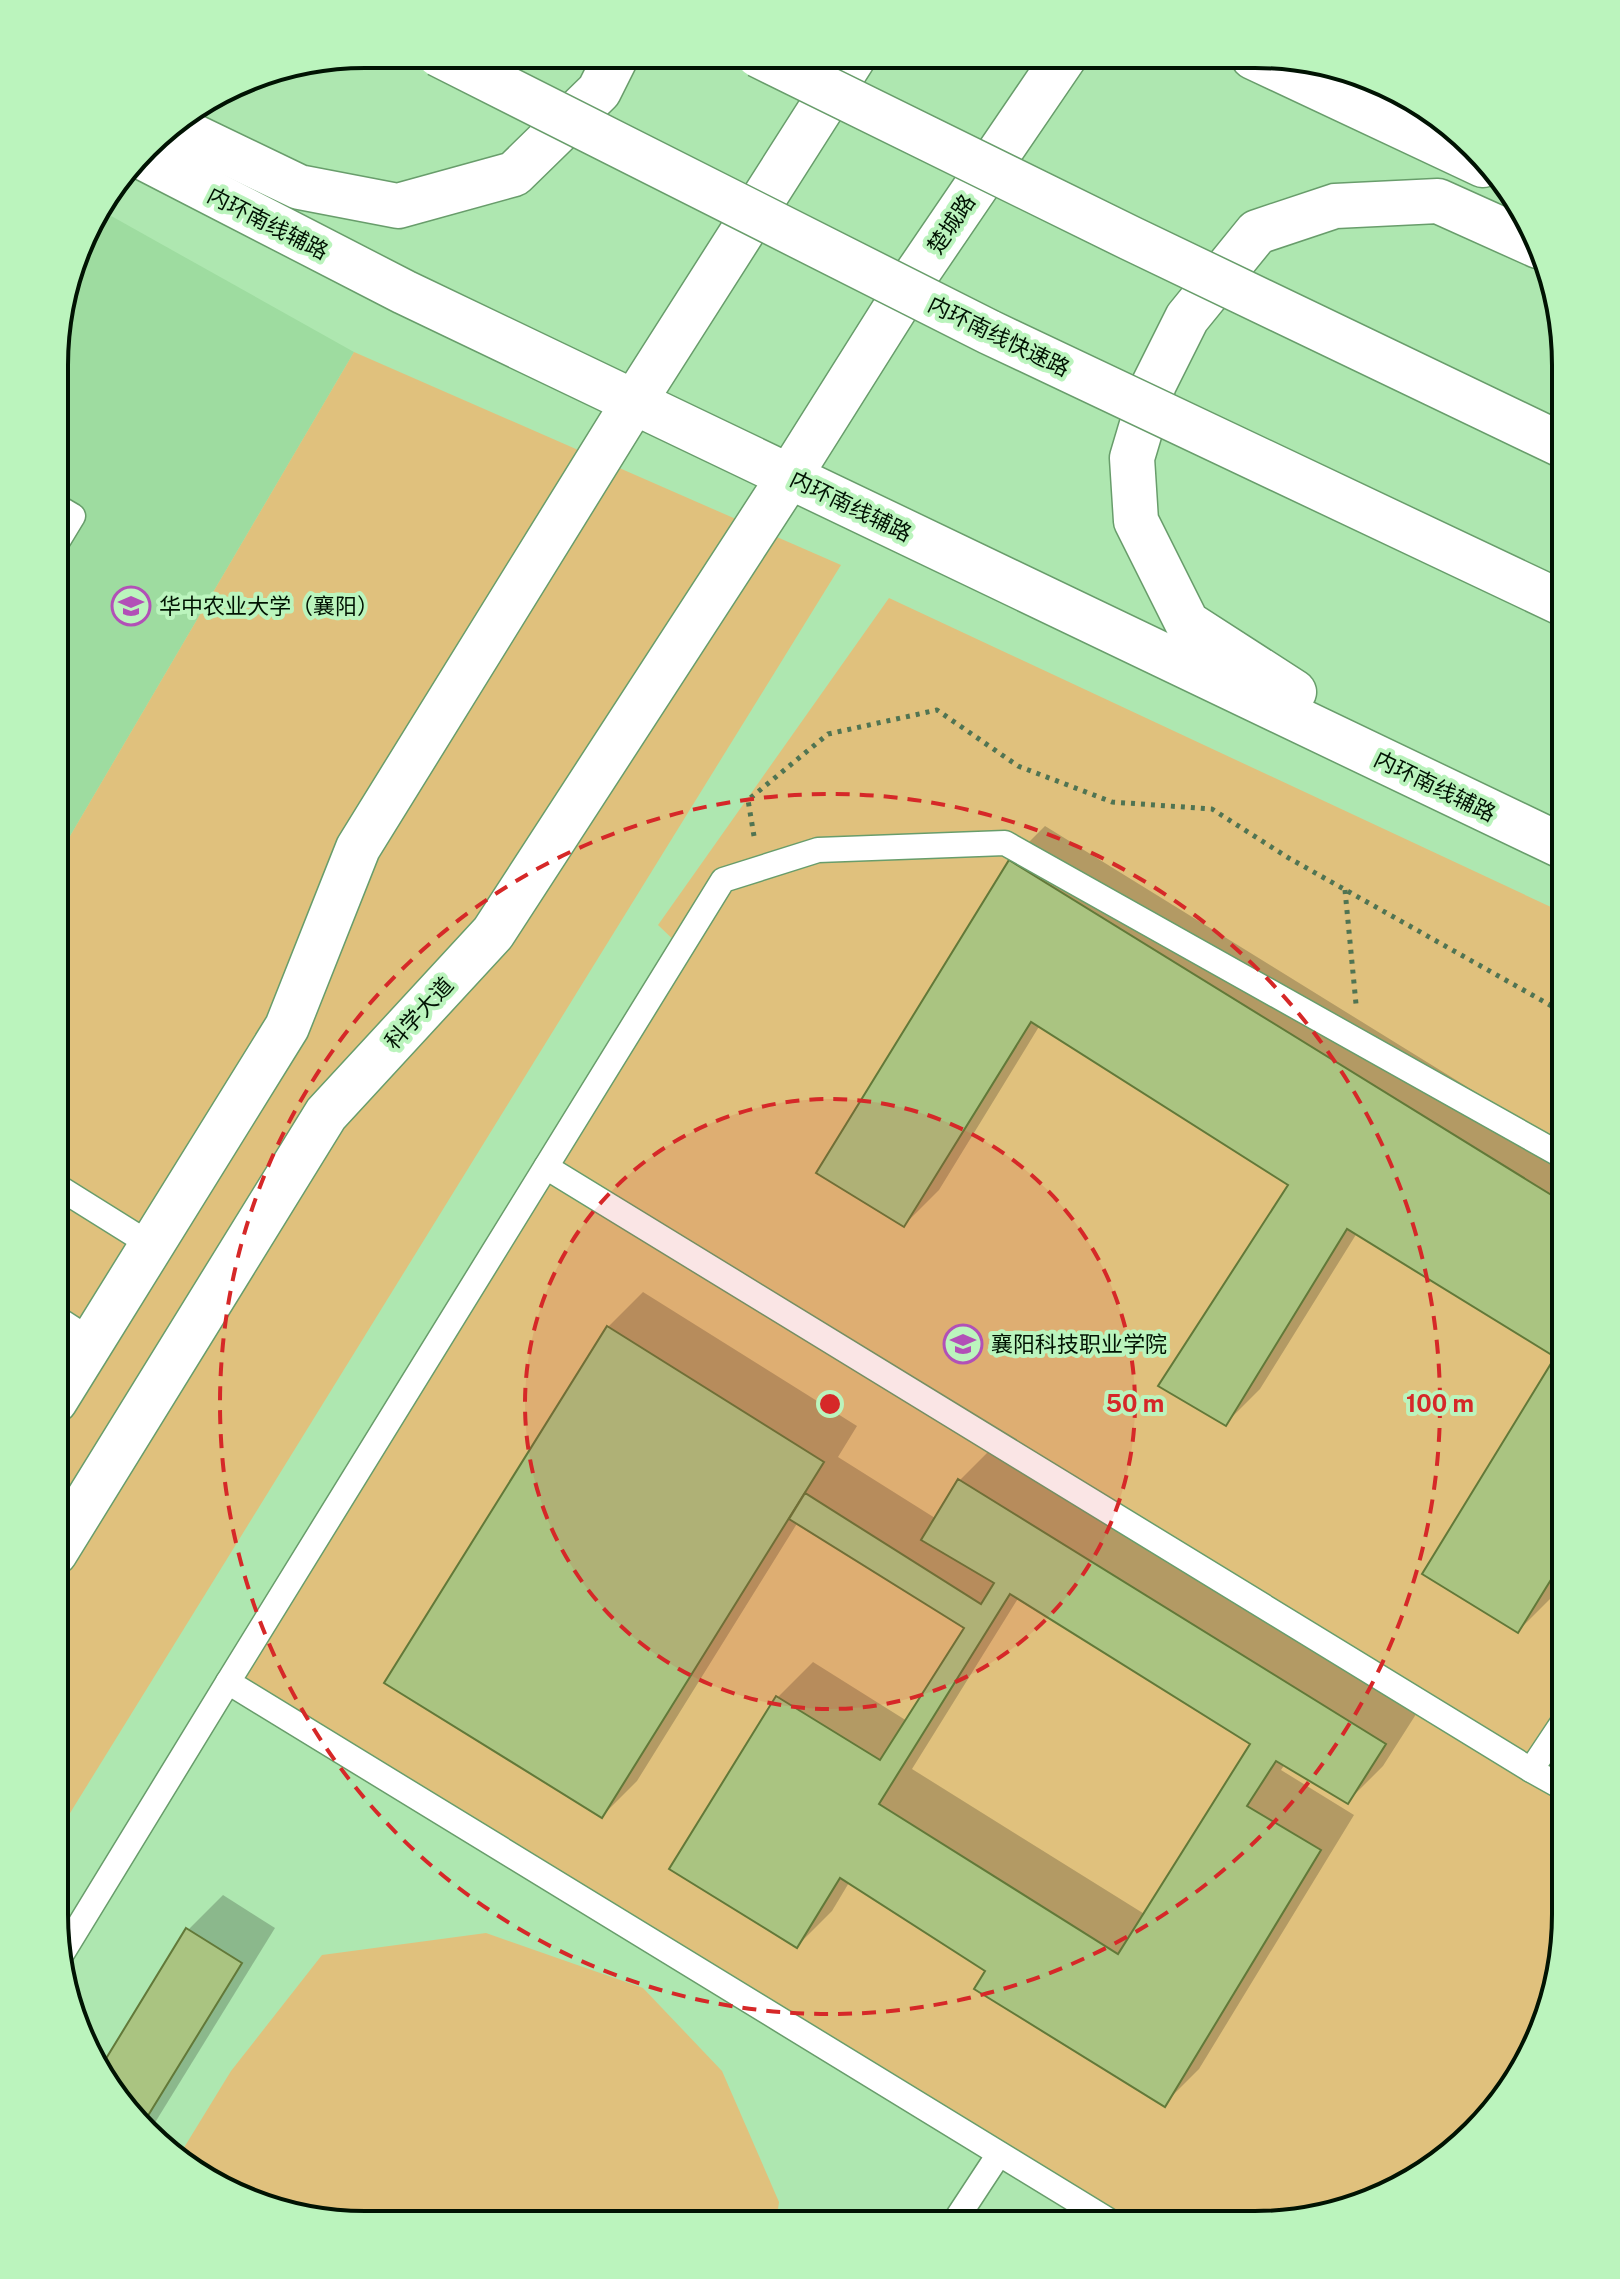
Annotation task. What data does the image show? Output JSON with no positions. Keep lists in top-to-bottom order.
{
  "streets": {
    "main road": [
      "内环南线辅路",
      "楚城路",
      "内环南线快速路",
      "科学大道"
    ]
  },
  "crossings": [
    ["内环南线辅路", "楚城路"],
    ["内环南线辅路", "科学大道"],
    ["楚城路", "科学大道"]
  ],
  "places": {
    "school or university": ["华中农业大学（襄阳）", "襄阳科技职业学院"]
  },
  "rings": ["50 m", "100 m"]
}
